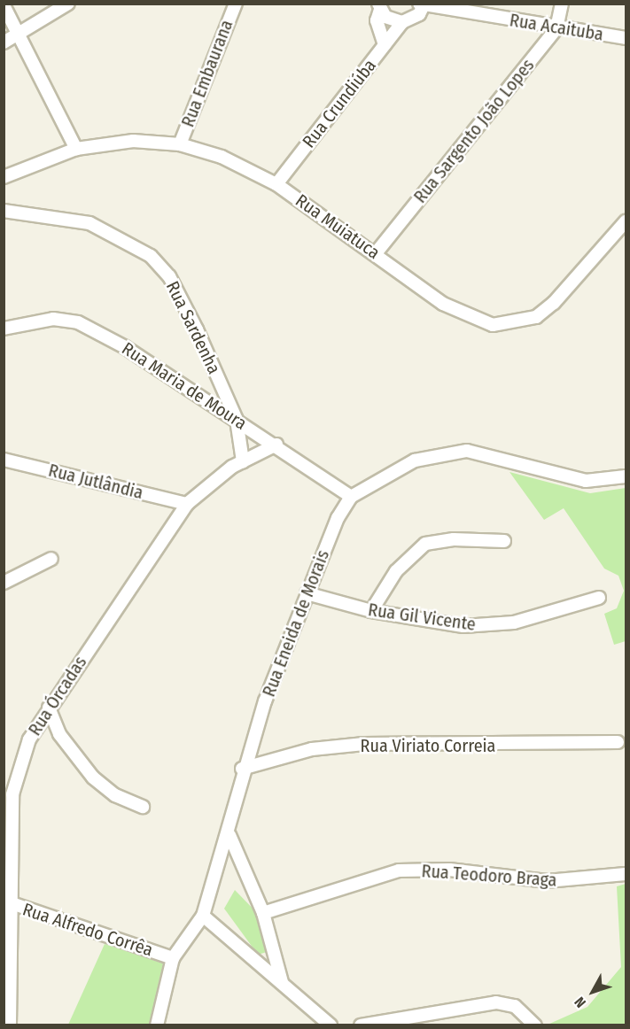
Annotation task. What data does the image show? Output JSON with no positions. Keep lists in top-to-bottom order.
{
  "streets": {
    "street": [
      "Rua Acaituba",
      "Rua Embaurana",
      "Rua Crundiúba",
      "Rua Sargento João Lopes",
      "Rua Muiatuca",
      "Rua Sardenha",
      "Rua Maria de Moura",
      "Rua Jutlândia",
      "Rua Gil Vicente",
      "Rua Eneida de Morais",
      "Rua Órcadas",
      "Rua Viriato Correia",
      "Rua Teodoro Braga",
      "Rua Alfredo Corrêa"
    ]
  },
  "crossings": [
    ["Rua Acaituba", "Rua Crundiúba"],
    ["Rua Acaituba", "Rua Sargento João Lopes"],
    ["Rua Embaurana", "Rua Muiatuca"],
    ["Rua Crundiúba", "Rua Muiatuca"],
    ["Rua Sargento João Lopes", "Rua Muiatuca"],
    ["Rua Sardenha", "Rua Maria de Moura"],
    ["Rua Sardenha", "Rua Órcadas"],
    ["Rua Maria de Moura", "Rua Eneida de Morais"],
    ["Rua Maria de Moura", "Rua Órcadas"],
    ["Rua Jutlândia", "Rua Órcadas"],
    ["Rua Gil Vicente", "Rua Eneida de Morais"],
    ["Rua Eneida de Morais", "Rua Viriato Correia"],
    ["Rua Eneida de Morais", "Rua Alfredo Corrêa"],
    ["Rua Órcadas", "Rua Alfredo Corrêa"]
  ],
  "north": "bottom left"
}
